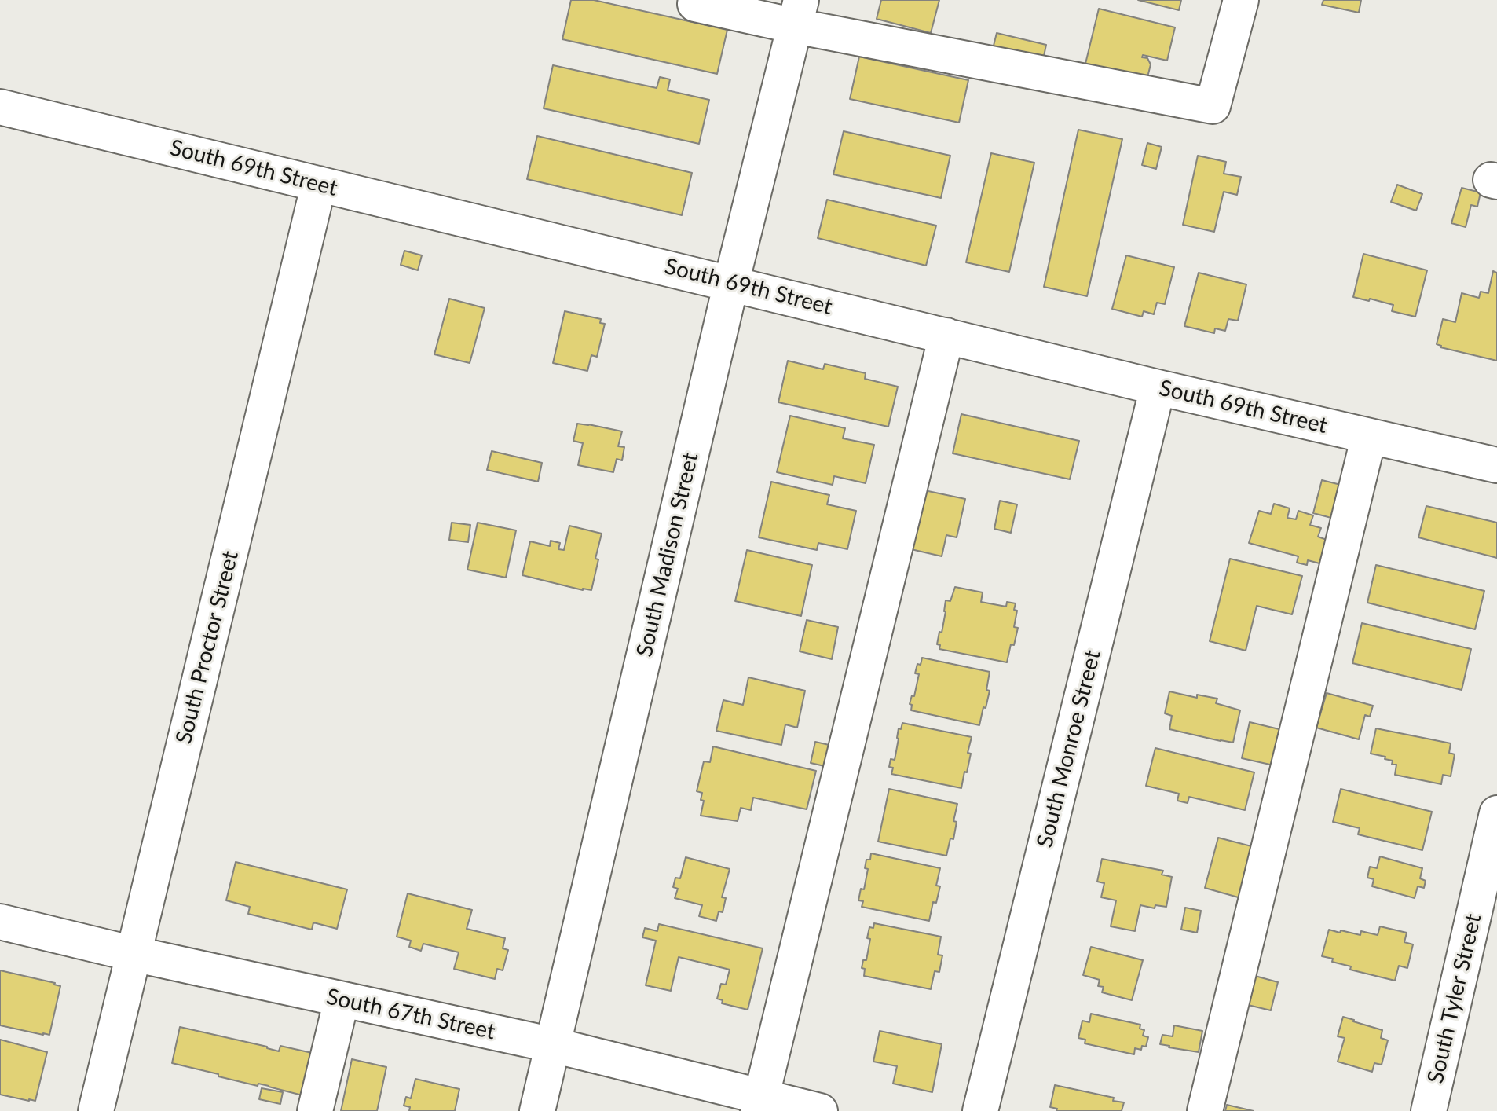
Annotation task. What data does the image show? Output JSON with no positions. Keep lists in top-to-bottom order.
{
  "streets": {
    "street": [
      "South 69th Street",
      "South Madison Street",
      "South Proctor Street",
      "South Monroe Street",
      "South Tyler Street",
      "South 67th Street"
    ]
  },
  "crossings": [
    ["South 69th Street", "South Madison Street"],
    ["South 69th Street", "South Proctor Street"],
    ["South 69th Street", "South Monroe Street"],
    ["South Madison Street", "South 67th Street"],
    ["South Proctor Street", "South 67th Street"]
  ]
}
